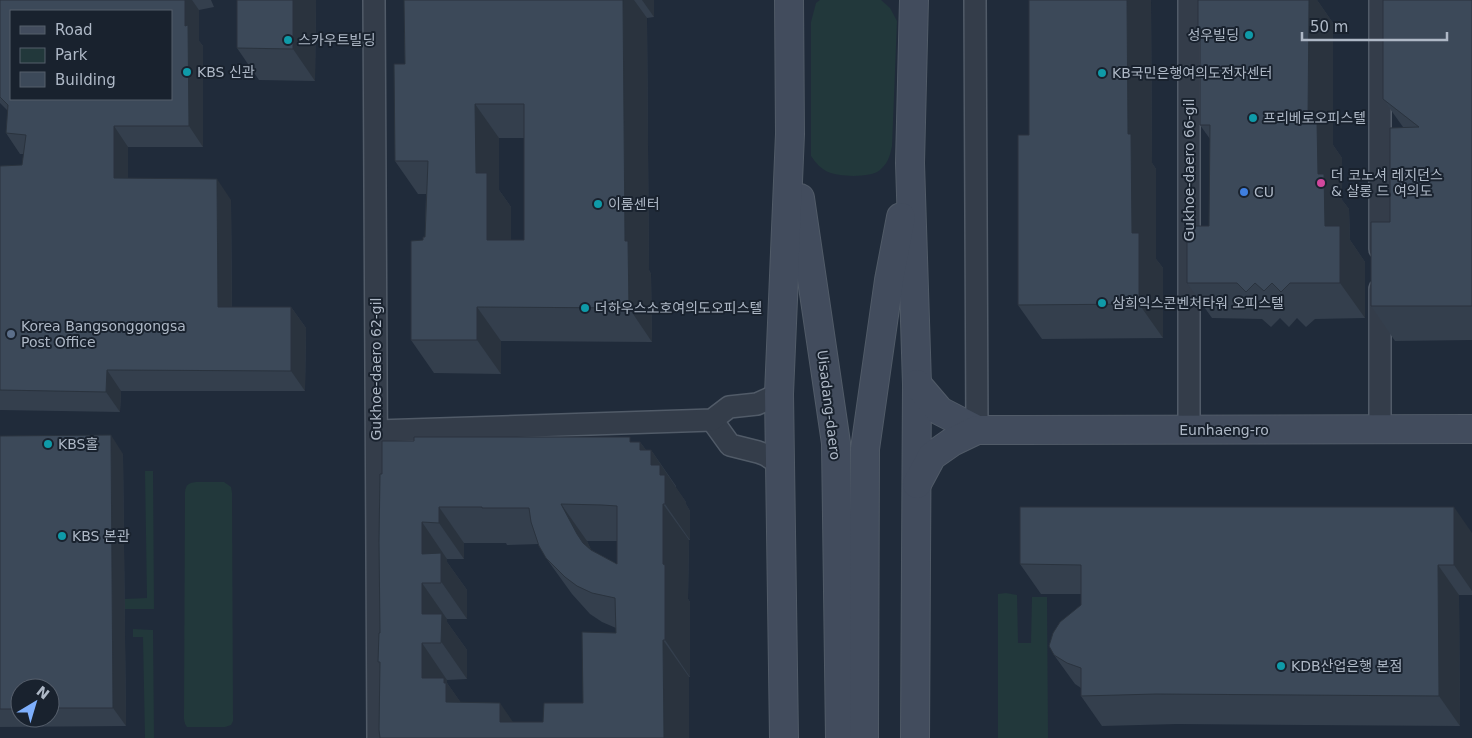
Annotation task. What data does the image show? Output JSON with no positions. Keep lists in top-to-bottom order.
{
  "streets": {
    "main road": ["Uisadang-daero", "Eunhaeng-ro"],
    "street": ["Gukhoe-daero 66-gil", "Gukhoe-daero 62-gil"]
  },
  "crossings": [
    ["Gukhoe-daero 66-gil", "Eunhaeng-ro"]
  ],
  "places": [
    "성우빌딩",
    "스카우트빌딩",
    "KBS 신관",
    "KB국민은행여의도전자센터",
    "프리베로오피스텔",
    "더 코노셔 레지던스 & 살롱 드 여의도",
    "CU",
    "이룸센터",
    "삼희익스콘벤처타워 오피스텔",
    "더하우스소호여의도오피스텔",
    "Korea Bangsonggongsa Post Office",
    "KBS홀",
    "KBS 본관",
    "KDB산업은행 본점"
  ],
  "legend": ["Road", "Park", "Building"],
  "scale_bar": "50 m",
  "north": "top right"
}
